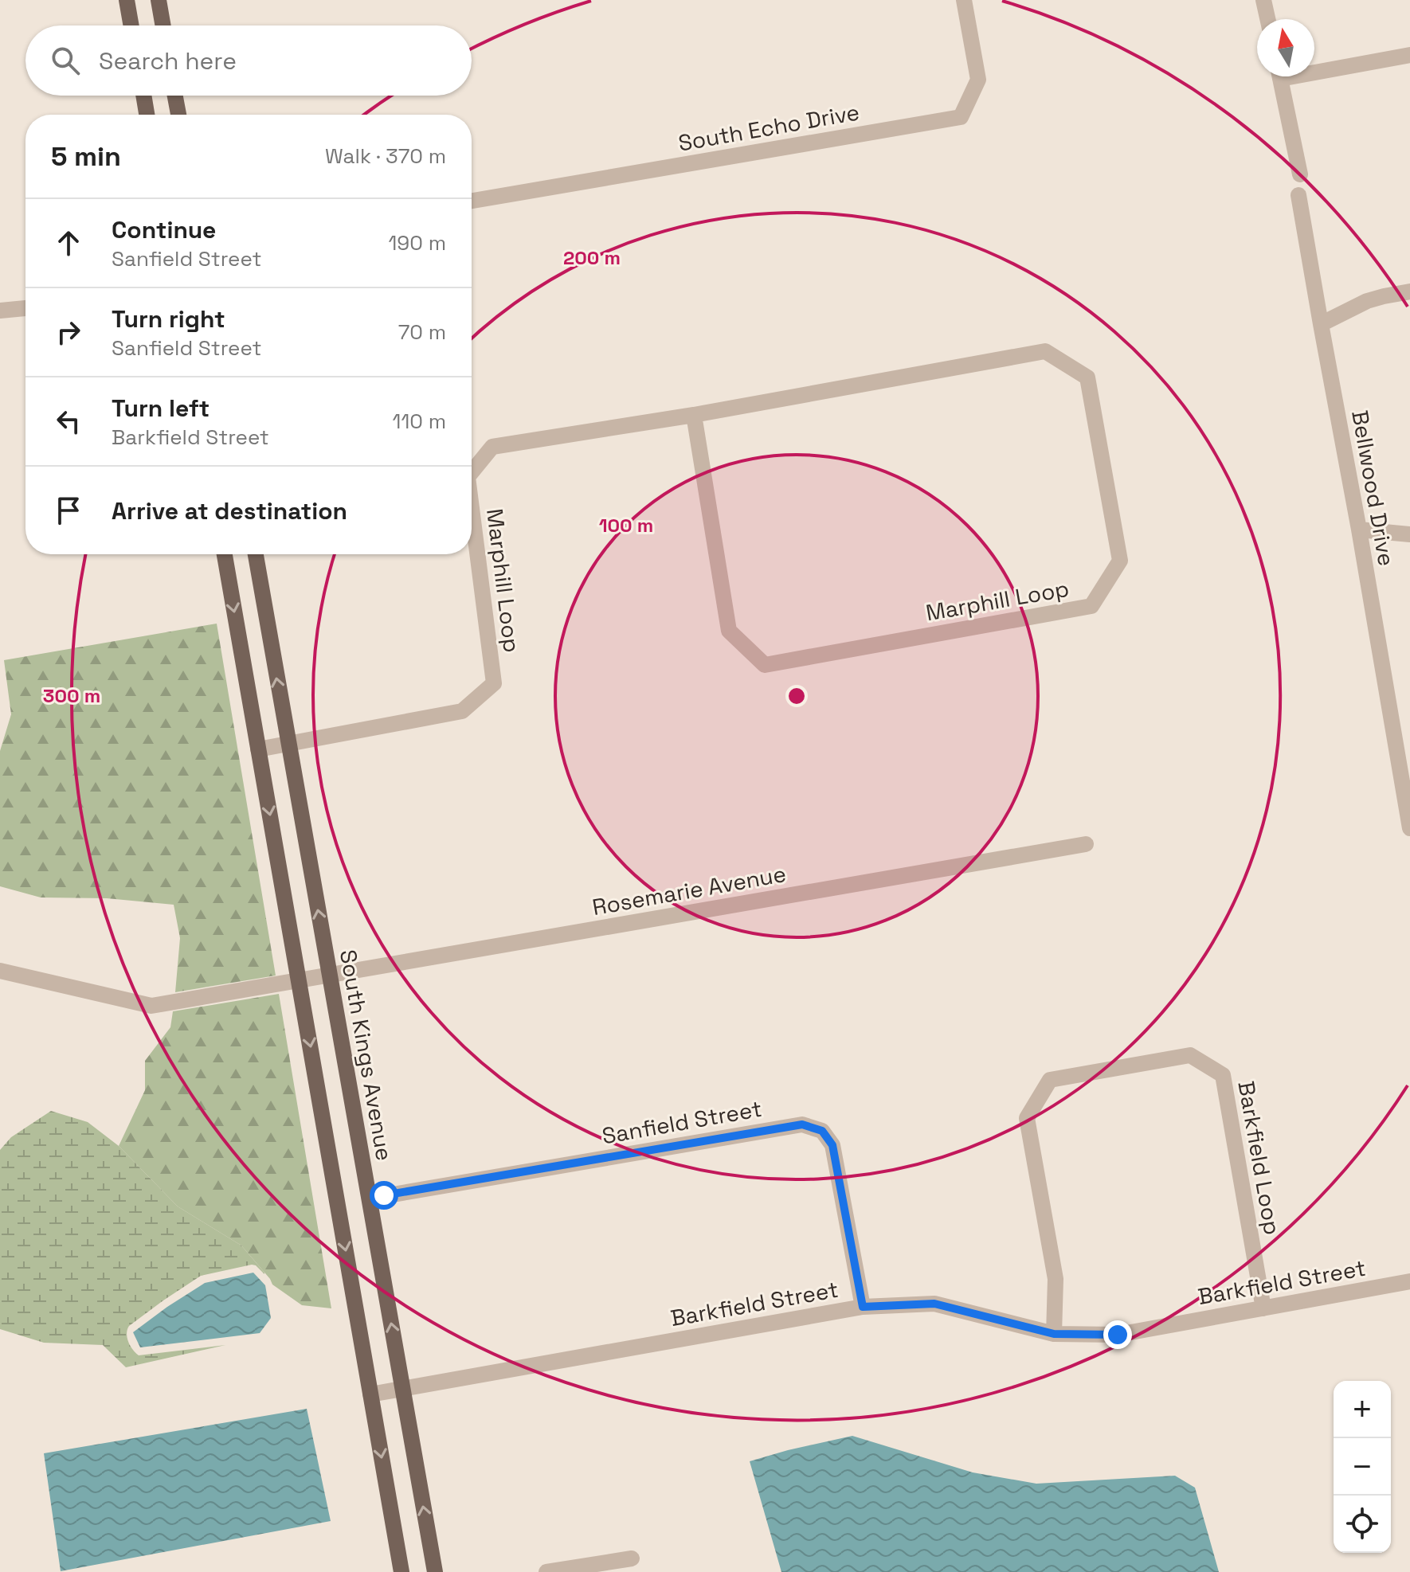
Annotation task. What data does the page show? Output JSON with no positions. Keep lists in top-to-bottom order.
{
  "streets": {
    "main road": ["South Kings Avenue"],
    "street": [
      "South Echo Drive",
      "Bellwood Drive",
      "Marphill Loop",
      "Rosemarie Avenue",
      "Sanfield Street",
      "Barkfield Loop",
      "Barkfield Street"
    ]
  },
  "crossings": [
    ["Marphill Loop", "South Kings Avenue"],
    ["Rosemarie Avenue", "South Kings Avenue"],
    ["South Kings Avenue", "Sanfield Street"],
    ["South Kings Avenue", "Barkfield Street"],
    ["Sanfield Street", "Barkfield Street"],
    ["Barkfield Loop", "Barkfield Street"]
  ],
  "north": "top",
  "page": {
    "search": "Search here",
    "heading": ["5 min", "Walk · 370 m"],
    "list": [
      ["Continue", "Sanfield Street", "190 m"],
      ["Turn right", "Sanfield Street", "70 m"],
      ["Turn left", "Barkfield Street", "110 m"],
      "Arrive at destination"
    ],
    "map_buttons": ["+", "−"]
  },
  "rings": ["200 m", "100 m", "300 m"]
}
